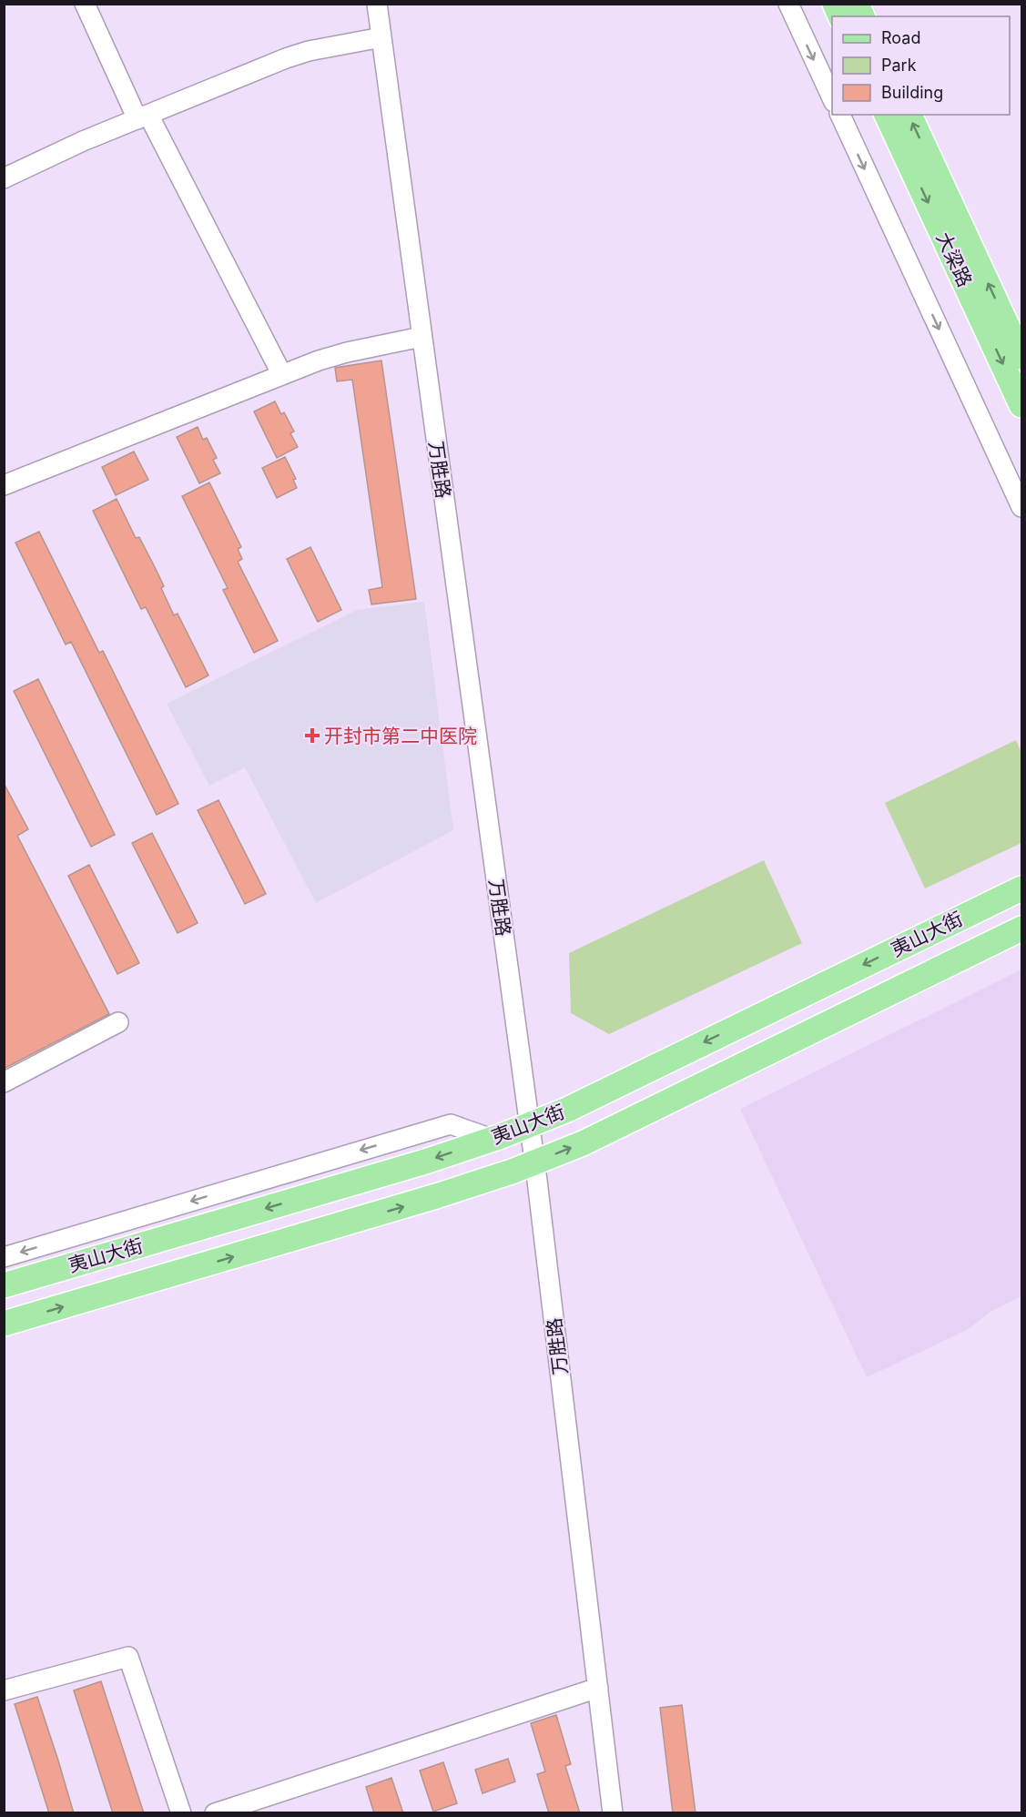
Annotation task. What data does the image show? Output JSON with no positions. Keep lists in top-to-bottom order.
{
  "streets": {
    "main road": ["大梁路", "夷山大街"],
    "street": ["万胜路"]
  },
  "crossings": [
    ["万胜路", "夷山大街"]
  ],
  "places": {
    "health": ["开封市第二中医院"]
  },
  "legend": ["Road", "Park", "Building"]
}
